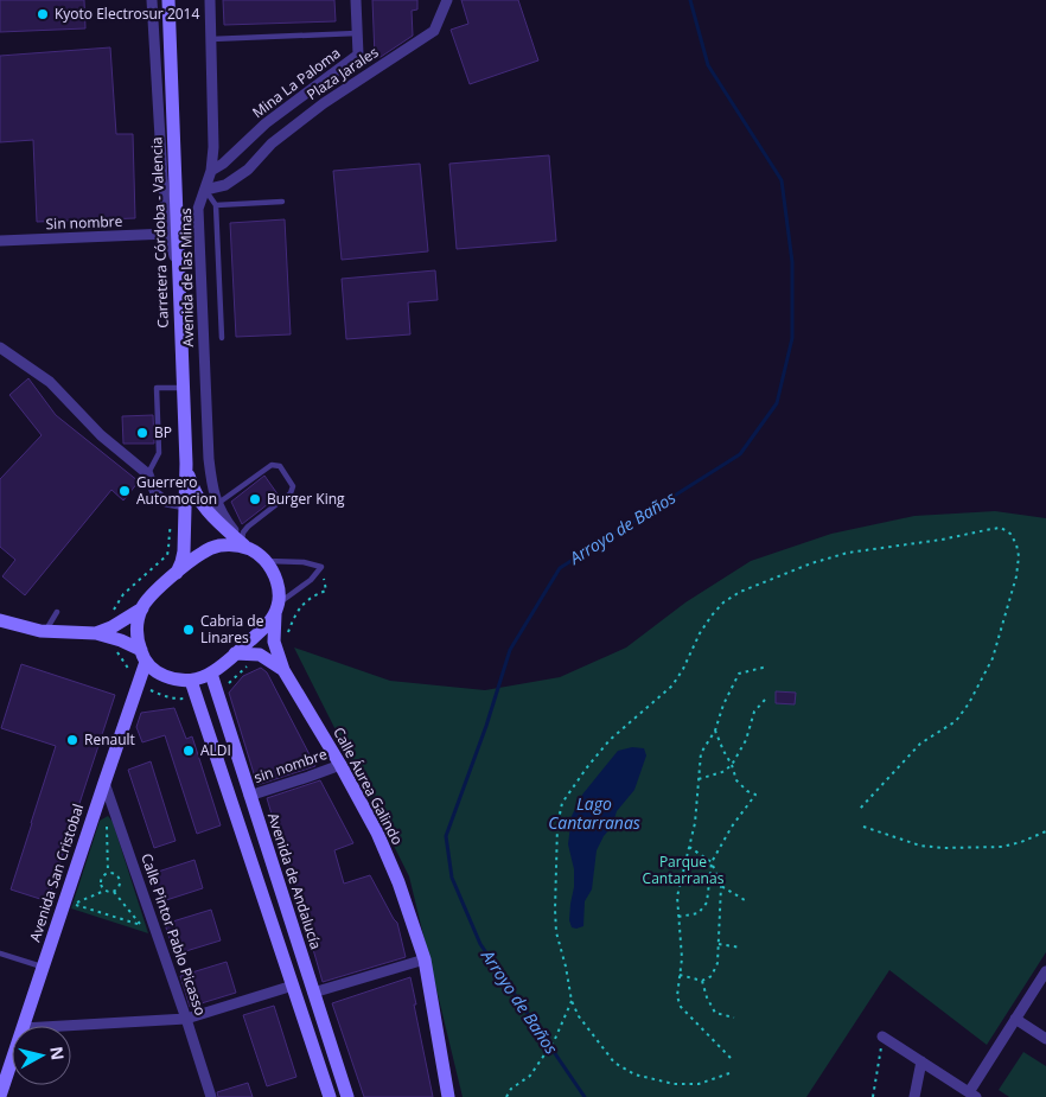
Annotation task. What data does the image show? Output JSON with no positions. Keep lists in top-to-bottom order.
{
  "streets": {
    "main road": [
      "Carretera Córdoba - Valencia",
      "Calle Áurea Galindo",
      "Avenida San Cristobal",
      "Avenida de Andalucía"
    ],
    "street": [
      "Plaza Jarales",
      "Mina La Paloma",
      "Sin nombre",
      "Avenida de las Minas",
      "sin nombre",
      "Calle Pintor Pablo Picasso"
    ]
  },
  "crossings": [
    ["Plaza Jarales", "Avenida de las Minas"],
    ["Mina La Paloma", "Avenida de las Minas"],
    ["Sin nombre", "Avenida de las Minas"],
    ["Carretera Córdoba - Valencia", "Avenida de las Minas"],
    ["Carretera Córdoba - Valencia", "Avenida San Cristobal"],
    ["Carretera Córdoba - Valencia", "Avenida de Andalucía"],
    ["Avenida de las Minas", "Avenida San Cristobal"],
    ["Avenida de las Minas", "Avenida de Andalucía"],
    ["sin nombre", "Calle Áurea Galindo"],
    ["sin nombre", "Avenida de Andalucía"],
    ["Avenida San Cristobal", "Avenida de Andalucía"],
    ["Avenida San Cristobal", "Calle Pintor Pablo Picasso"]
  ],
  "water": ["Arroyo de Baños", "Lago Cantarranas"],
  "parks": ["Parque Cantarranas"],
  "places": [
    "Kyoto Electrosur 2014",
    "BP",
    "Guerrero Automocion",
    "Burger King",
    "Cabria de Linares",
    "Renault",
    "ALDI"
  ],
  "north": "right"
}
